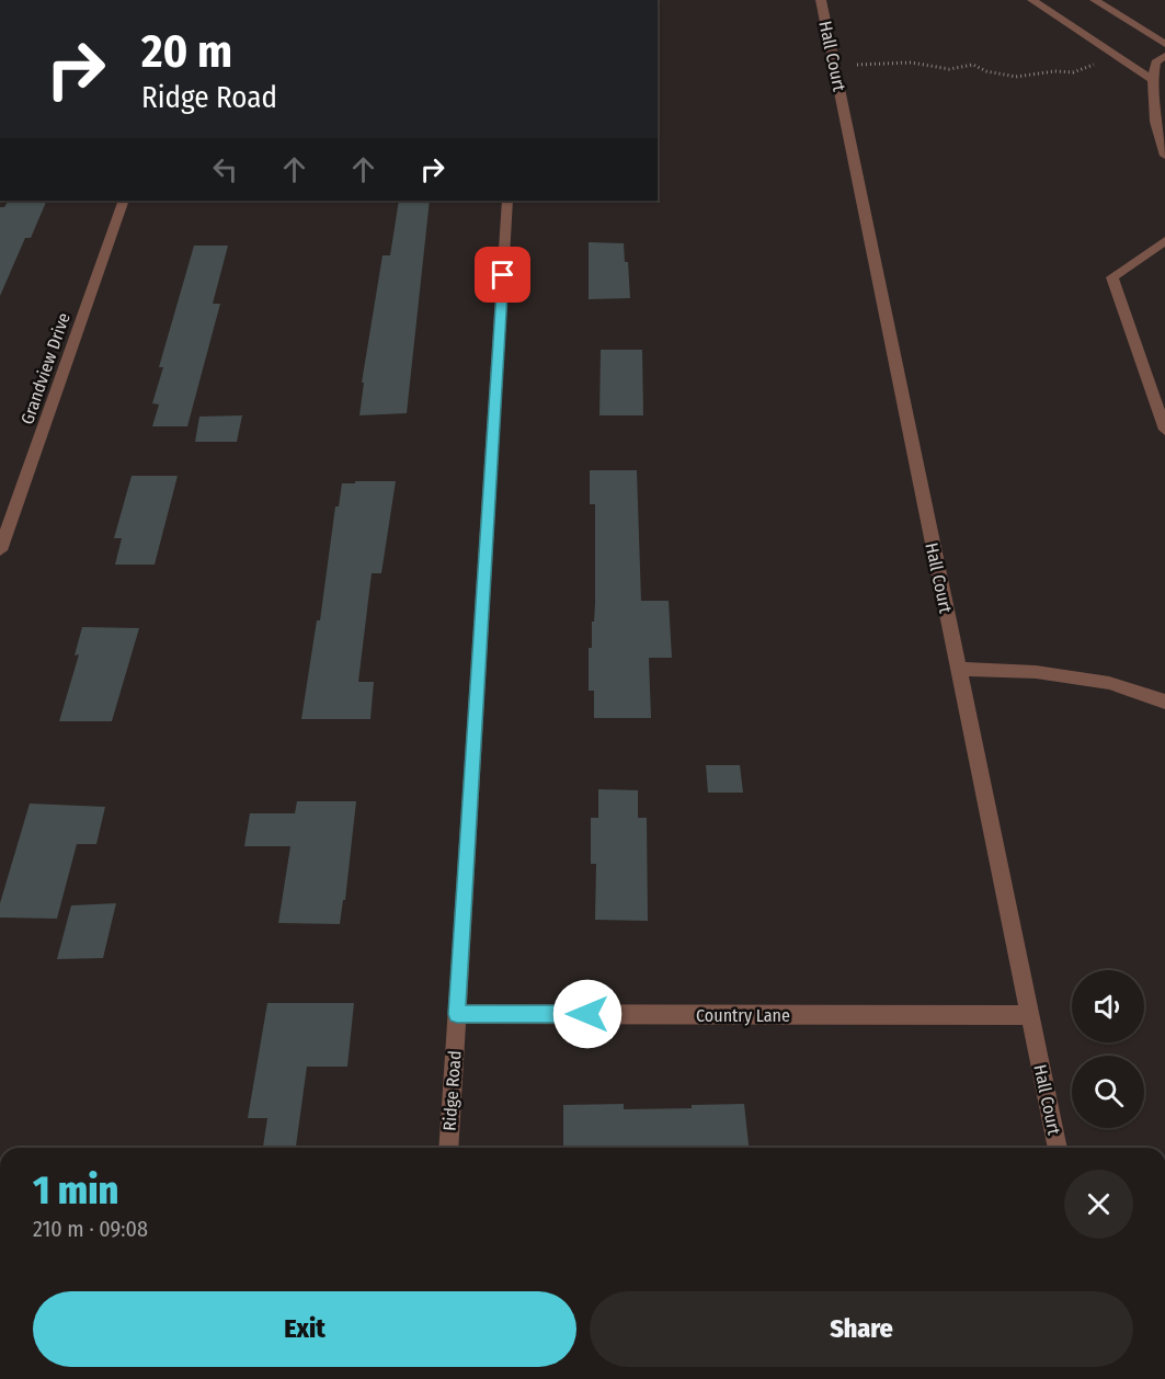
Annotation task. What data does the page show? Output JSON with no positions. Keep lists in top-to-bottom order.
{
  "streets": {
    "street": [
      "Hall Court",
      "Grandview Drive",
      "Country Lane",
      "Ridge Road"
    ]
  },
  "crossings": [
    ["Hall Court", "Country Lane"],
    ["Country Lane", "Ridge Road"]
  ],
  "page": {
    "turn": ["20 m", "Ridge Road"],
    "heading": ["1 min", "210 m · 09:08"],
    "buttons": ["Exit", "Share"]
  }
}
